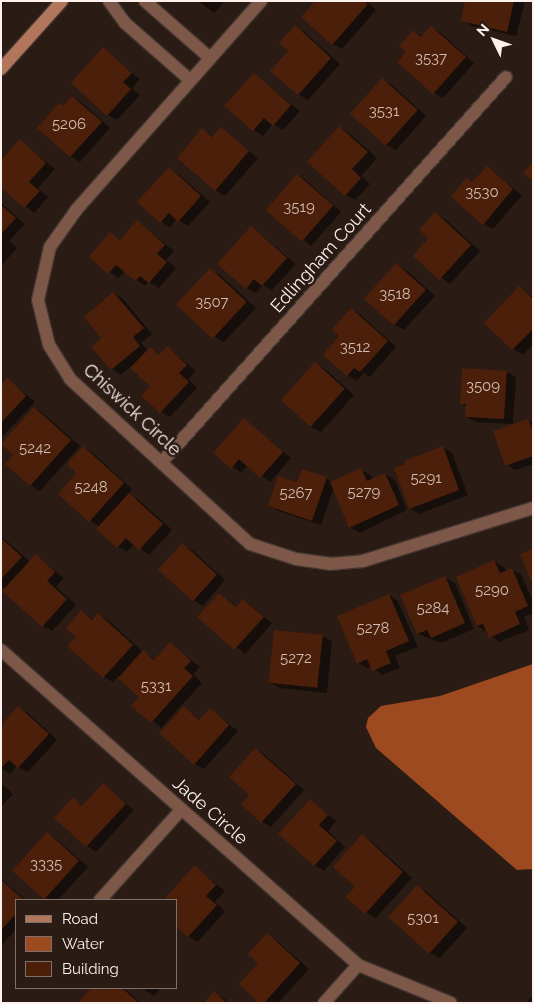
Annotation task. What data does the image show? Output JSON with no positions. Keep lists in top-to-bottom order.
{
  "streets": {
    "street": ["Edlingham Court", "Chiswick Circle", "Jade Circle"]
  },
  "crossings": [
    ["Edlingham Court", "Chiswick Circle"]
  ],
  "house_numbers": [
    "3537",
    "3531",
    "5206",
    "3530",
    "3519",
    "3518",
    "3507",
    "3512",
    "3509",
    "5242",
    "5291",
    "5248",
    "5279",
    "5267",
    "5290",
    "5284",
    "5278",
    "5272",
    "5331",
    "3335",
    "5301"
  ],
  "legend": ["Road", "Water", "Building"],
  "north": "top left"
}
